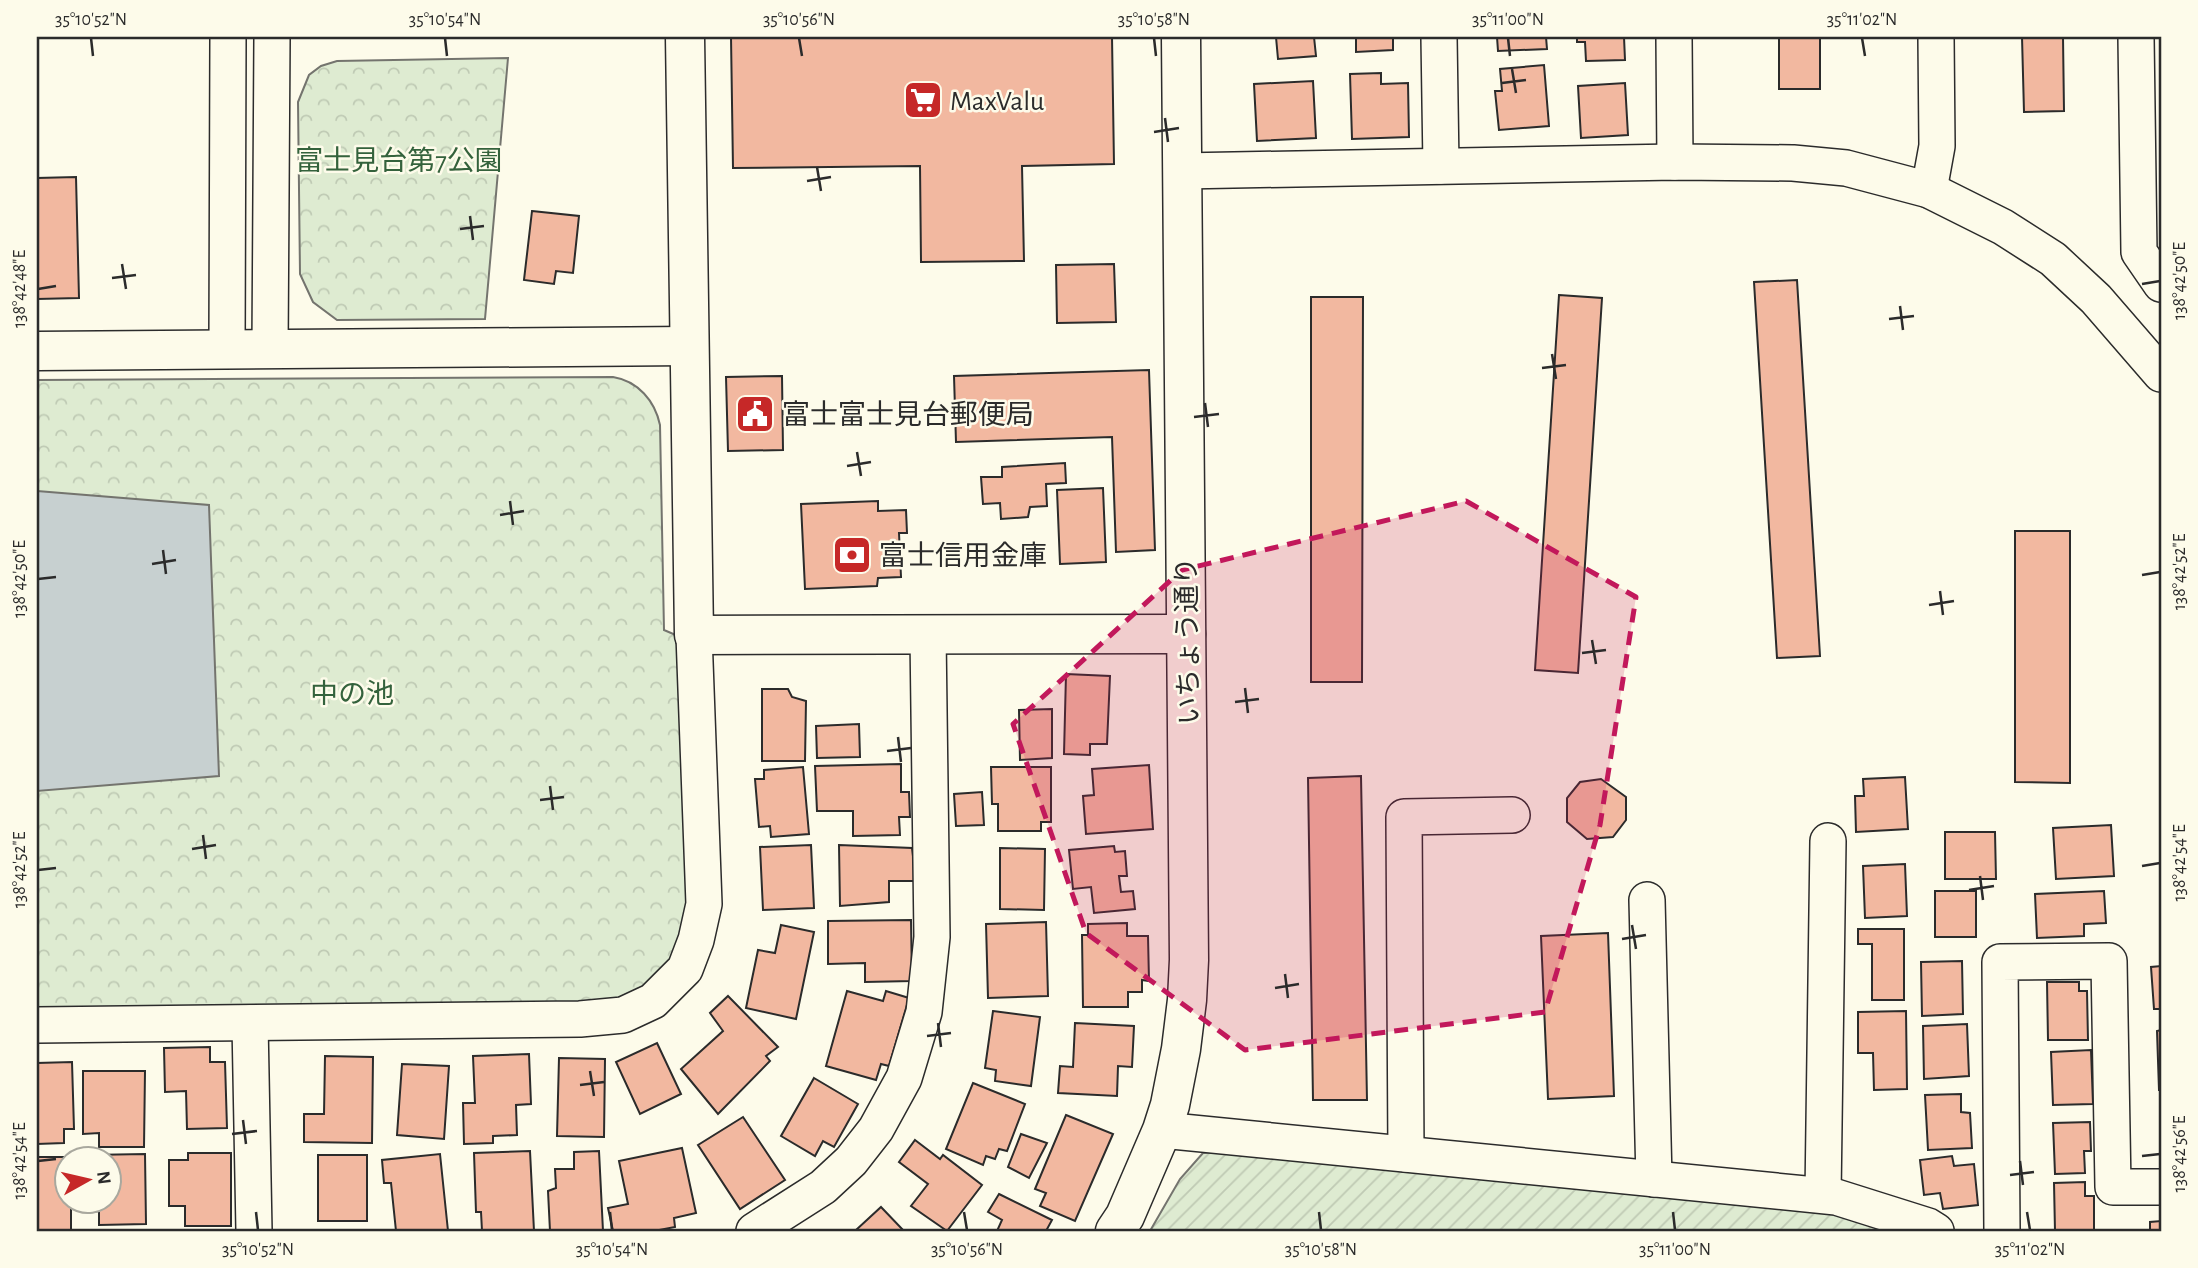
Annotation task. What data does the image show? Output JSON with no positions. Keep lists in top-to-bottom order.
{
  "streets": {
    "street": ["いちょう通り"]
  },
  "parks": ["富士見台第7公園", "中の池"],
  "places": {
    "supermarket": ["MaxValu"],
    "public building": ["富士富士見台郵便局"],
    "bank": ["富士信用金庫"]
  },
  "north": "right",
  "coordinates": [
    "35°10'52\"N",
    "35°10'54\"N",
    "35°10'56\"N",
    "35°10'58\"N",
    "35°11'00\"N",
    "35°11'02\"N",
    "138°42'50\"E",
    "138°42'48\"E",
    "138°42'52\"E",
    "138°42'54\"E",
    "138°42'56\"E"
  ]
}
